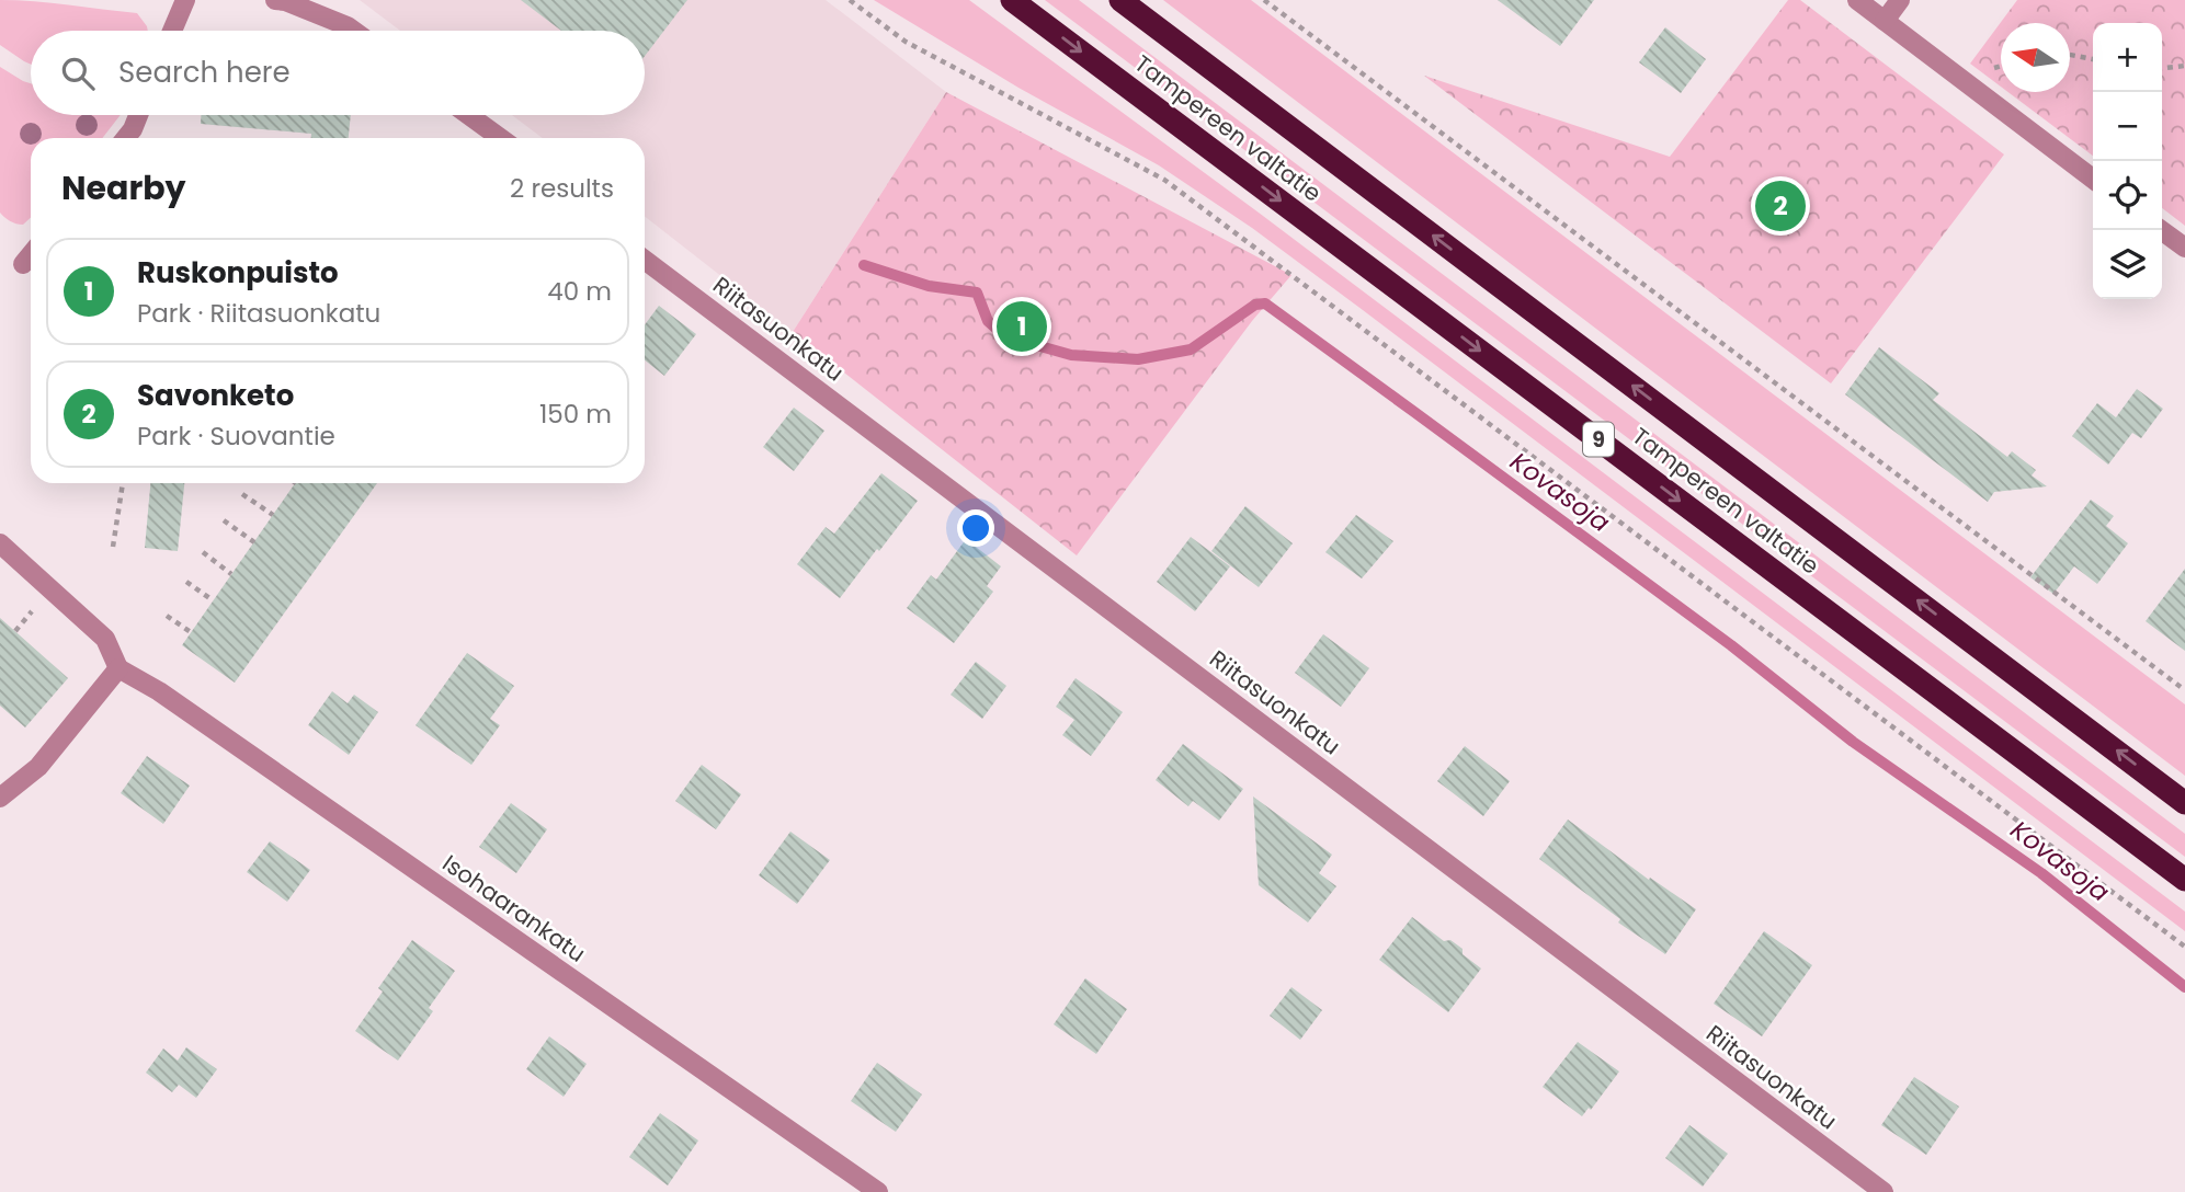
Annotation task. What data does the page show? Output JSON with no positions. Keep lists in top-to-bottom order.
{
  "streets": {
    "highway": ["Tampereen valtatie", "9"],
    "street": ["Riitasuonkatu", "Isohaarankatu"]
  },
  "water": ["Kovasoja"],
  "north": "left",
  "page": {
    "map_buttons": ["+", "−"],
    "search": "Search here",
    "heading": ["Nearby", "2 results"],
    "pins": ["2", "1"],
    "list": [
      {
        "mark": "1",
        "name": "Ruskonpuisto",
        "note": "Park · Riitasuonkatu",
        "value": "40 m"
      },
      {
        "mark": "2",
        "name": "Savonketo",
        "note": "Park · Suovantie",
        "value": "150 m"
      }
    ]
  }
}
